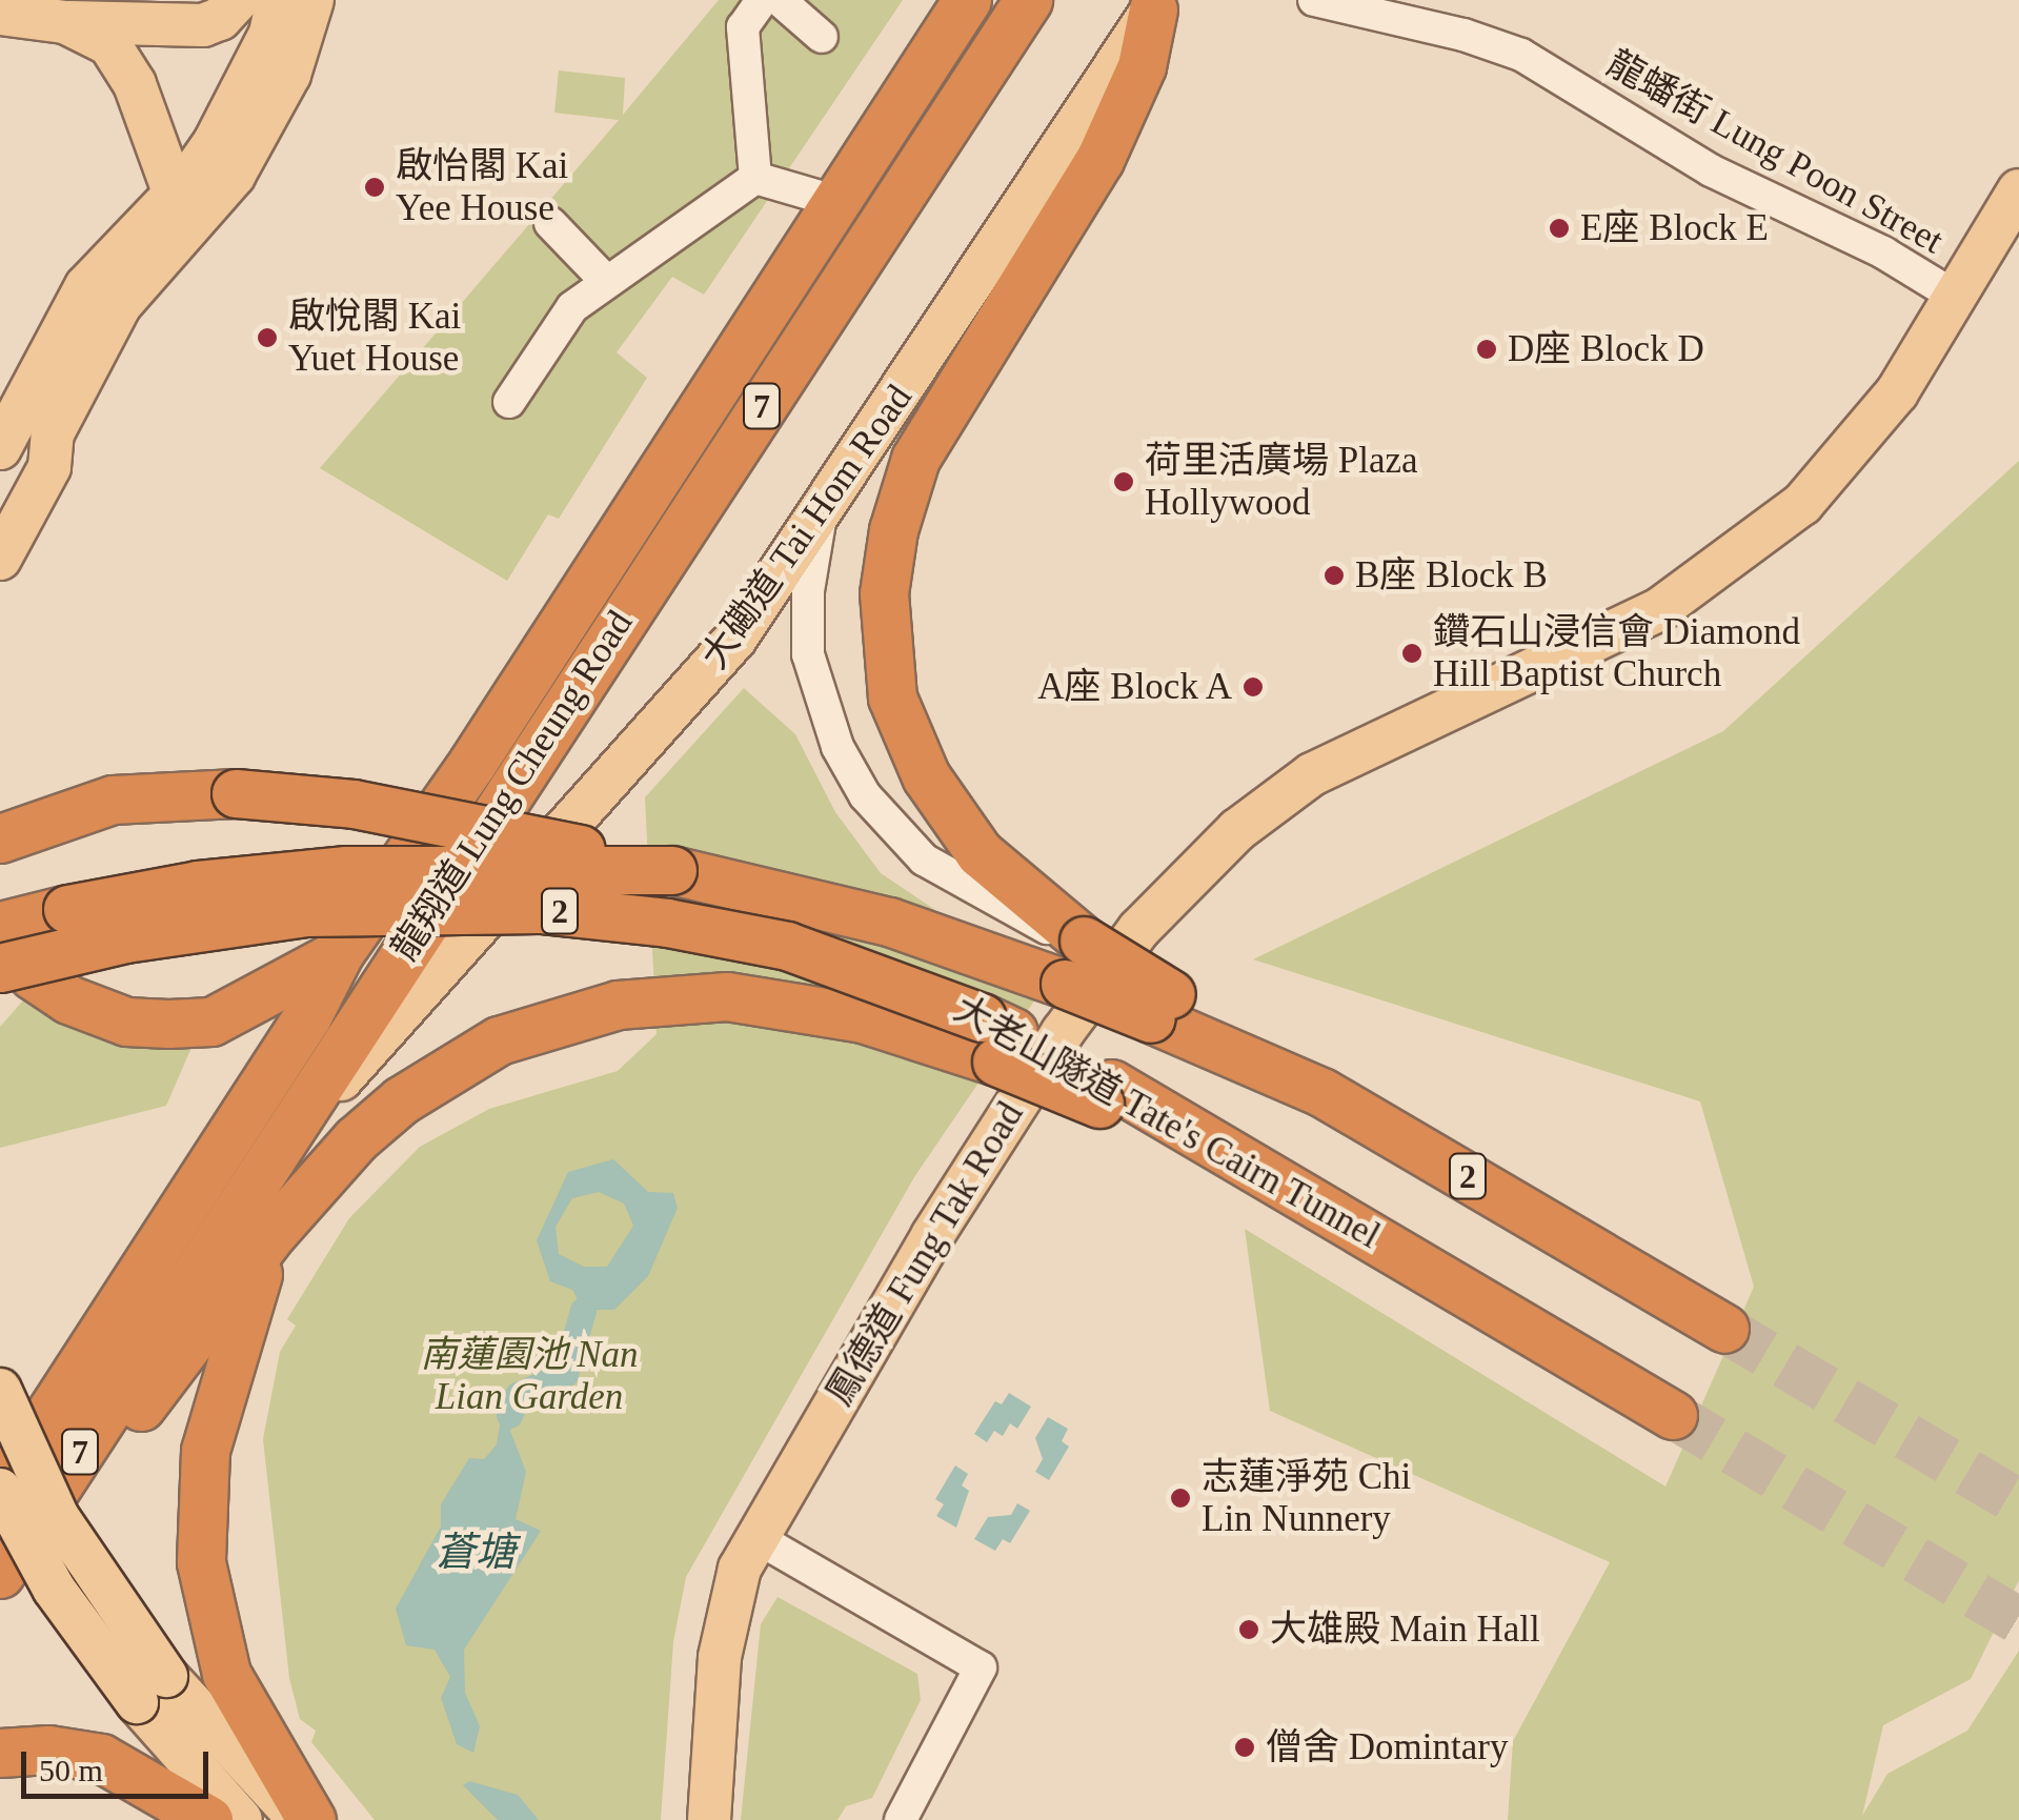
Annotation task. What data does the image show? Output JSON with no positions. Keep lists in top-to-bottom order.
{
  "streets": {
    "highway": [
      "7",
      "龍翔道 Lung Cheung Road",
      "2",
      "大老山隧道 Tate's Cairn Tunnel"
    ],
    "main road": ["大磡道 Tai Hom Road", "鳳德道 Fung Tak Road"],
    "street": ["龍蟠街 Lung Poon Street"]
  },
  "crossings": [
    ["龍蟠街 Lung Poon Street", "鳳德道 Fung Tak Road"],
    ["大磡道 Tai Hom Road", "龍翔道 Lung Cheung Road"],
    ["2", "大老山隧道 Tate's Cairn Tunnel"]
  ],
  "water": ["蒼塘"],
  "parks": ["南蓮園池 Nan Lian Garden"],
  "places": [
    "啟怡閣 Kai Yee House",
    "E座 Block E",
    "啟悅閣 Kai Yuet House",
    "D座 Block D",
    "荷里活廣場 Plaza Hollywood",
    "B座 Block B",
    "鑽石山浸信會 Diamond Hill Baptist Church",
    "A座 Block A",
    "志蓮淨苑 Chi Lin Nunnery",
    "大雄殿 Main Hall",
    "僧舍 Domintary"
  ],
  "scale_bar": "50 m"
}
